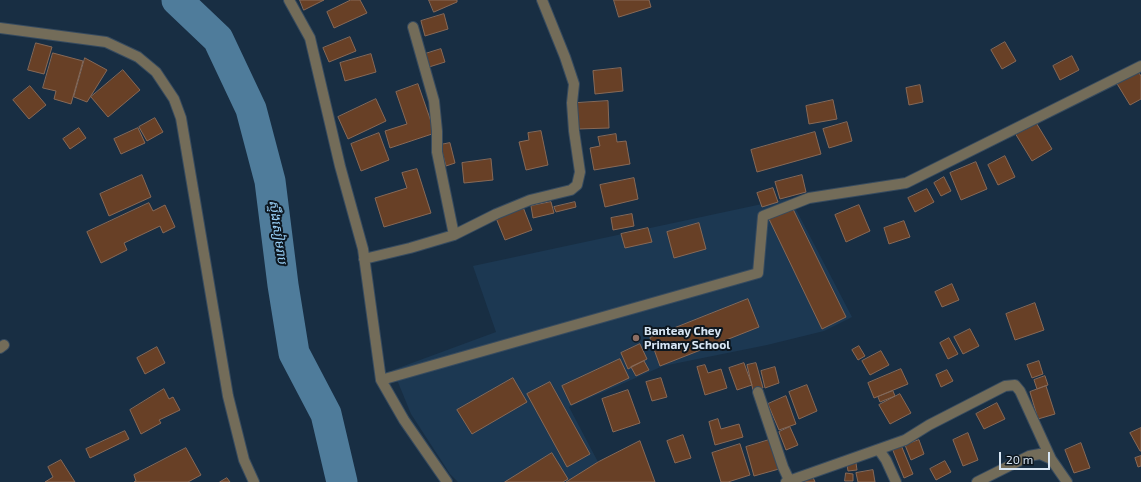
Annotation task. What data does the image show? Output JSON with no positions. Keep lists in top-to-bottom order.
{
  "water": ["ស្ទឹងសៀមរាប"],
  "places": ["Banteay Chey Primary School"],
  "scale_bar": "20 m"
}
